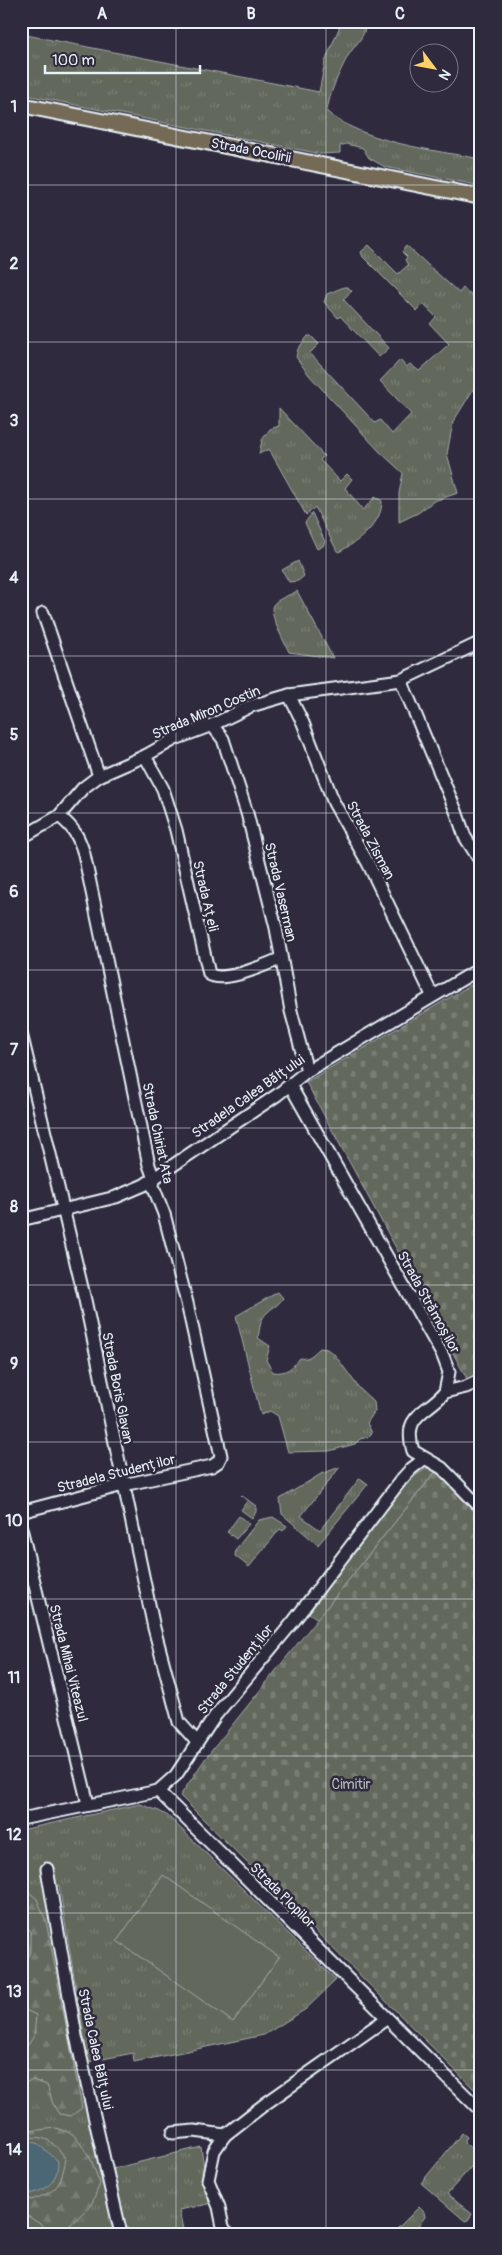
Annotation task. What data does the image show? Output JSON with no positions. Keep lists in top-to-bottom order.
{
  "streets": {
    "main road": ["Strada Ocolirii"],
    "street": [
      "Strada Miron Costin",
      "Strada Zisman",
      "Strada Vaserman",
      "Strada Ațeli",
      "Stradela Calea Bălțului",
      "Strada Chiriat Ata",
      "Strada Strămoșilor",
      "Strada Boris Glavan",
      "Stradela Studenților",
      "Strada Mihai Viteazul",
      "Strada Studenților",
      "Strada Plopilor",
      "Strada Calea Bălțului"
    ]
  },
  "crossings": [
    ["Strada Miron Costin", "Strada Zisman"],
    ["Strada Miron Costin", "Strada Vaserman"],
    ["Strada Miron Costin", "Strada Ațeli"],
    ["Strada Miron Costin", "Strada Chiriat Ata"],
    ["Strada Zisman", "Stradela Calea Bălțului"],
    ["Strada Vaserman", "Strada Ațeli"],
    ["Strada Vaserman", "Stradela Calea Bălțului"],
    ["Stradela Calea Bălțului", "Strada Chiriat Ata"],
    ["Stradela Calea Bălțului", "Strada Strămoșilor"],
    ["Stradela Calea Bălțului", "Strada Boris Glavan"],
    ["Strada Chiriat Ata", "Stradela Studenților"],
    ["Strada Boris Glavan", "Stradela Studenților"],
    ["Strada Boris Glavan", "Strada Studenților"],
    ["Strada Studenților", "Strada Plopilor"]
  ],
  "parks": ["Cimitir"],
  "scale_bar": "100 m",
  "north": "bottom right",
  "grid": {
    "columns": ["A", "B", "C"],
    "rows": [
      "1",
      "2",
      "3",
      "4",
      "5",
      "6",
      "7",
      "8",
      "9",
      "10",
      "11",
      "12",
      "13",
      "14"
    ]
  }
}
